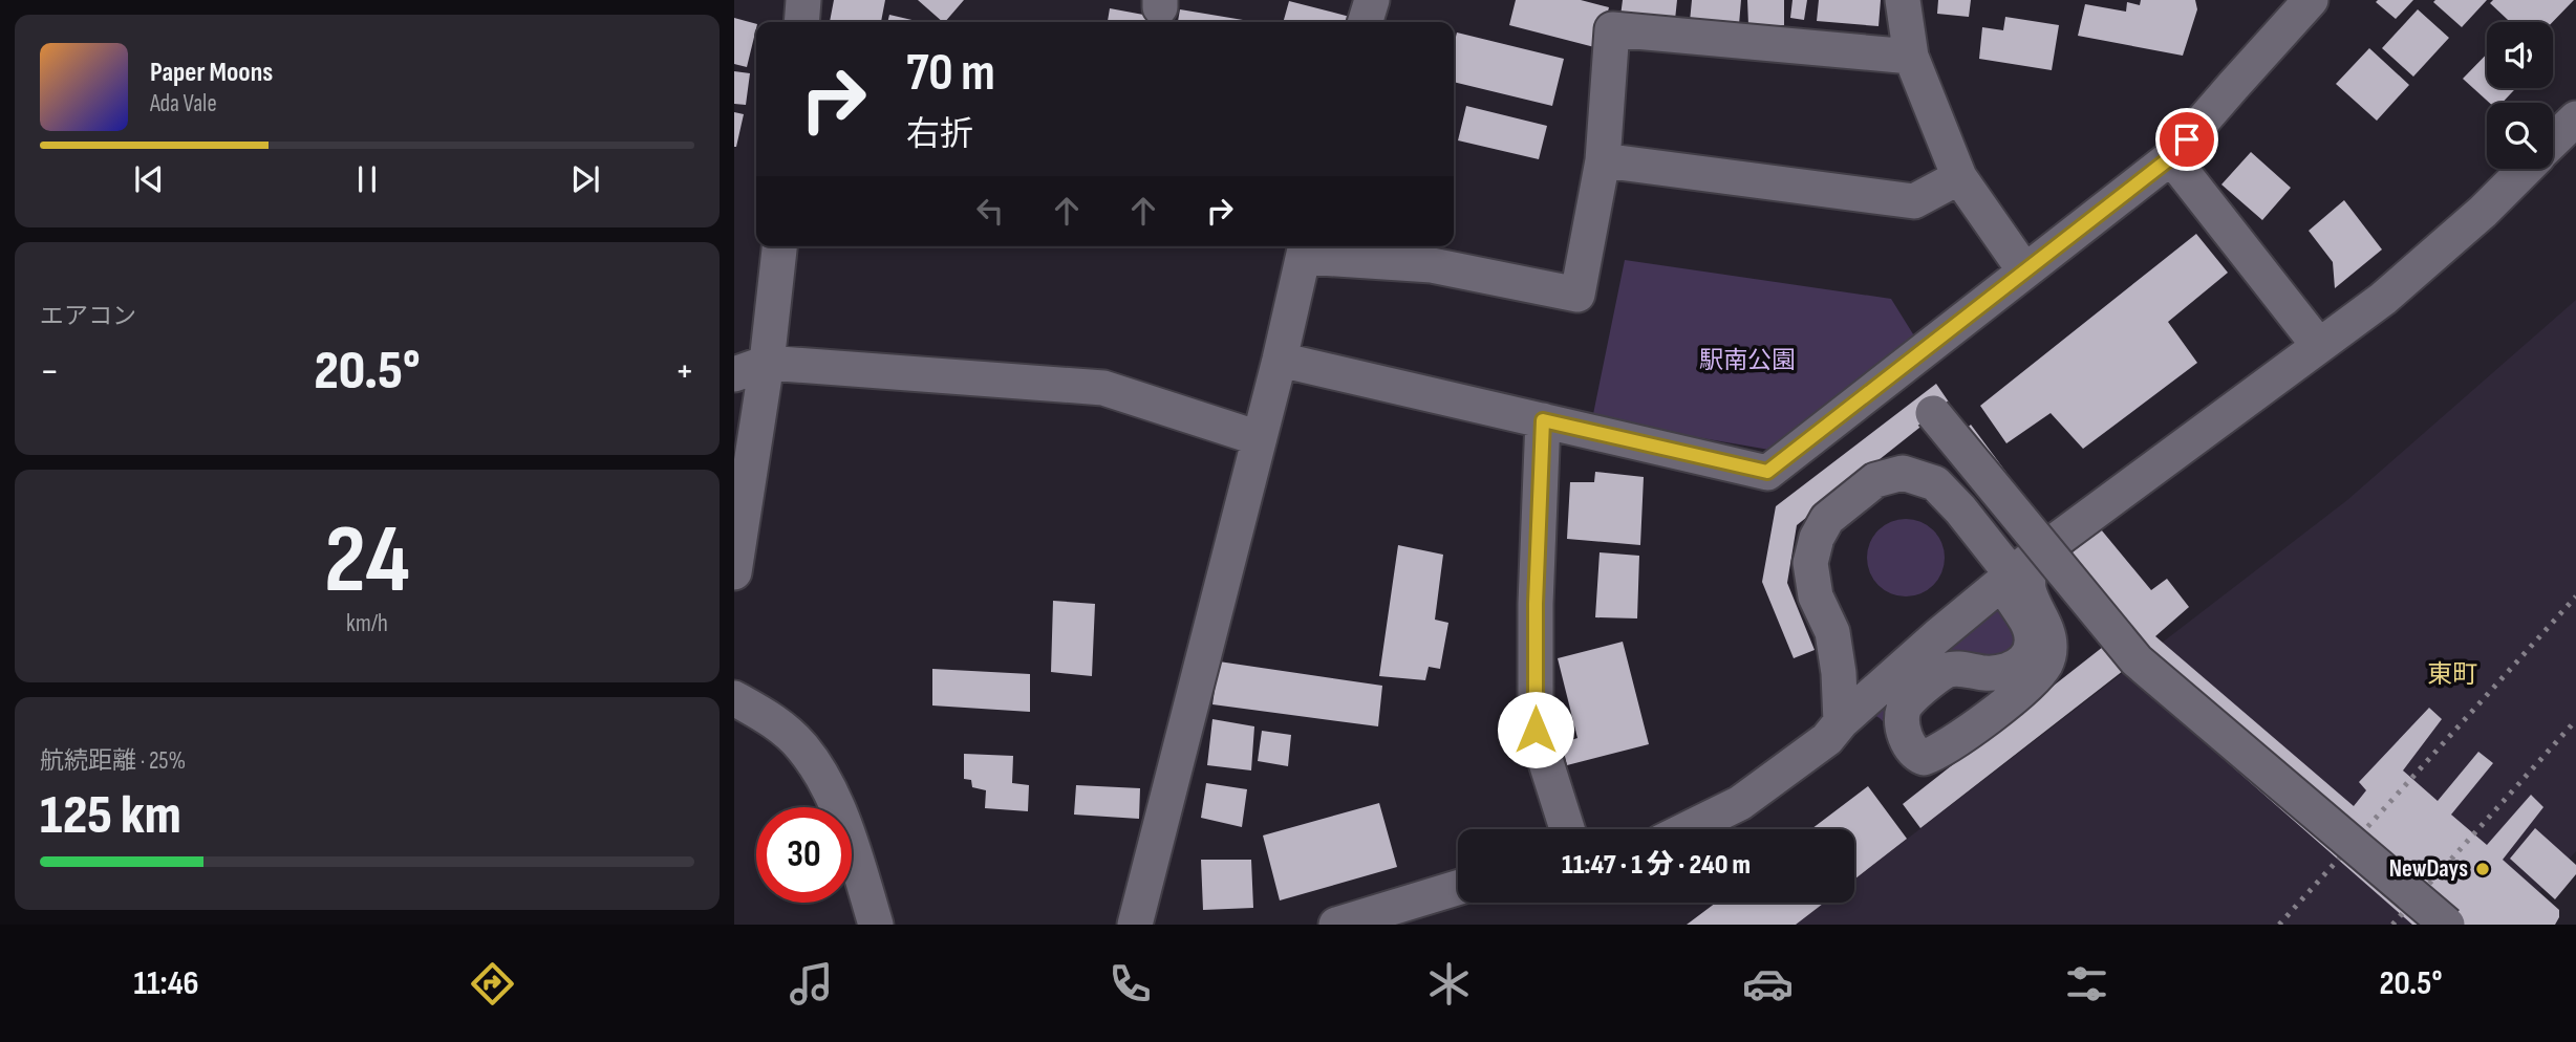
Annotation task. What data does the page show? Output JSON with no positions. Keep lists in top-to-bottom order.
{
  "districts": ["東町"],
  "parks": ["駅南公園"],
  "places": ["NewDays"],
  "page": {
    "turn": ["70 m", "右折"],
    "song": ["Paper Moons", "Ada Vale"],
    "tile": [
      "エアコン",
      ["24", "km/h"],
      ["航続距離 · 25%", "125 km"]
    ],
    "heat": ["−", "20.5°", "+"],
    "limit": "30",
    "trip": "11:47 · 1 分 · 240 m",
    "tabs": ["11:46", "20.5°"]
  }
}
